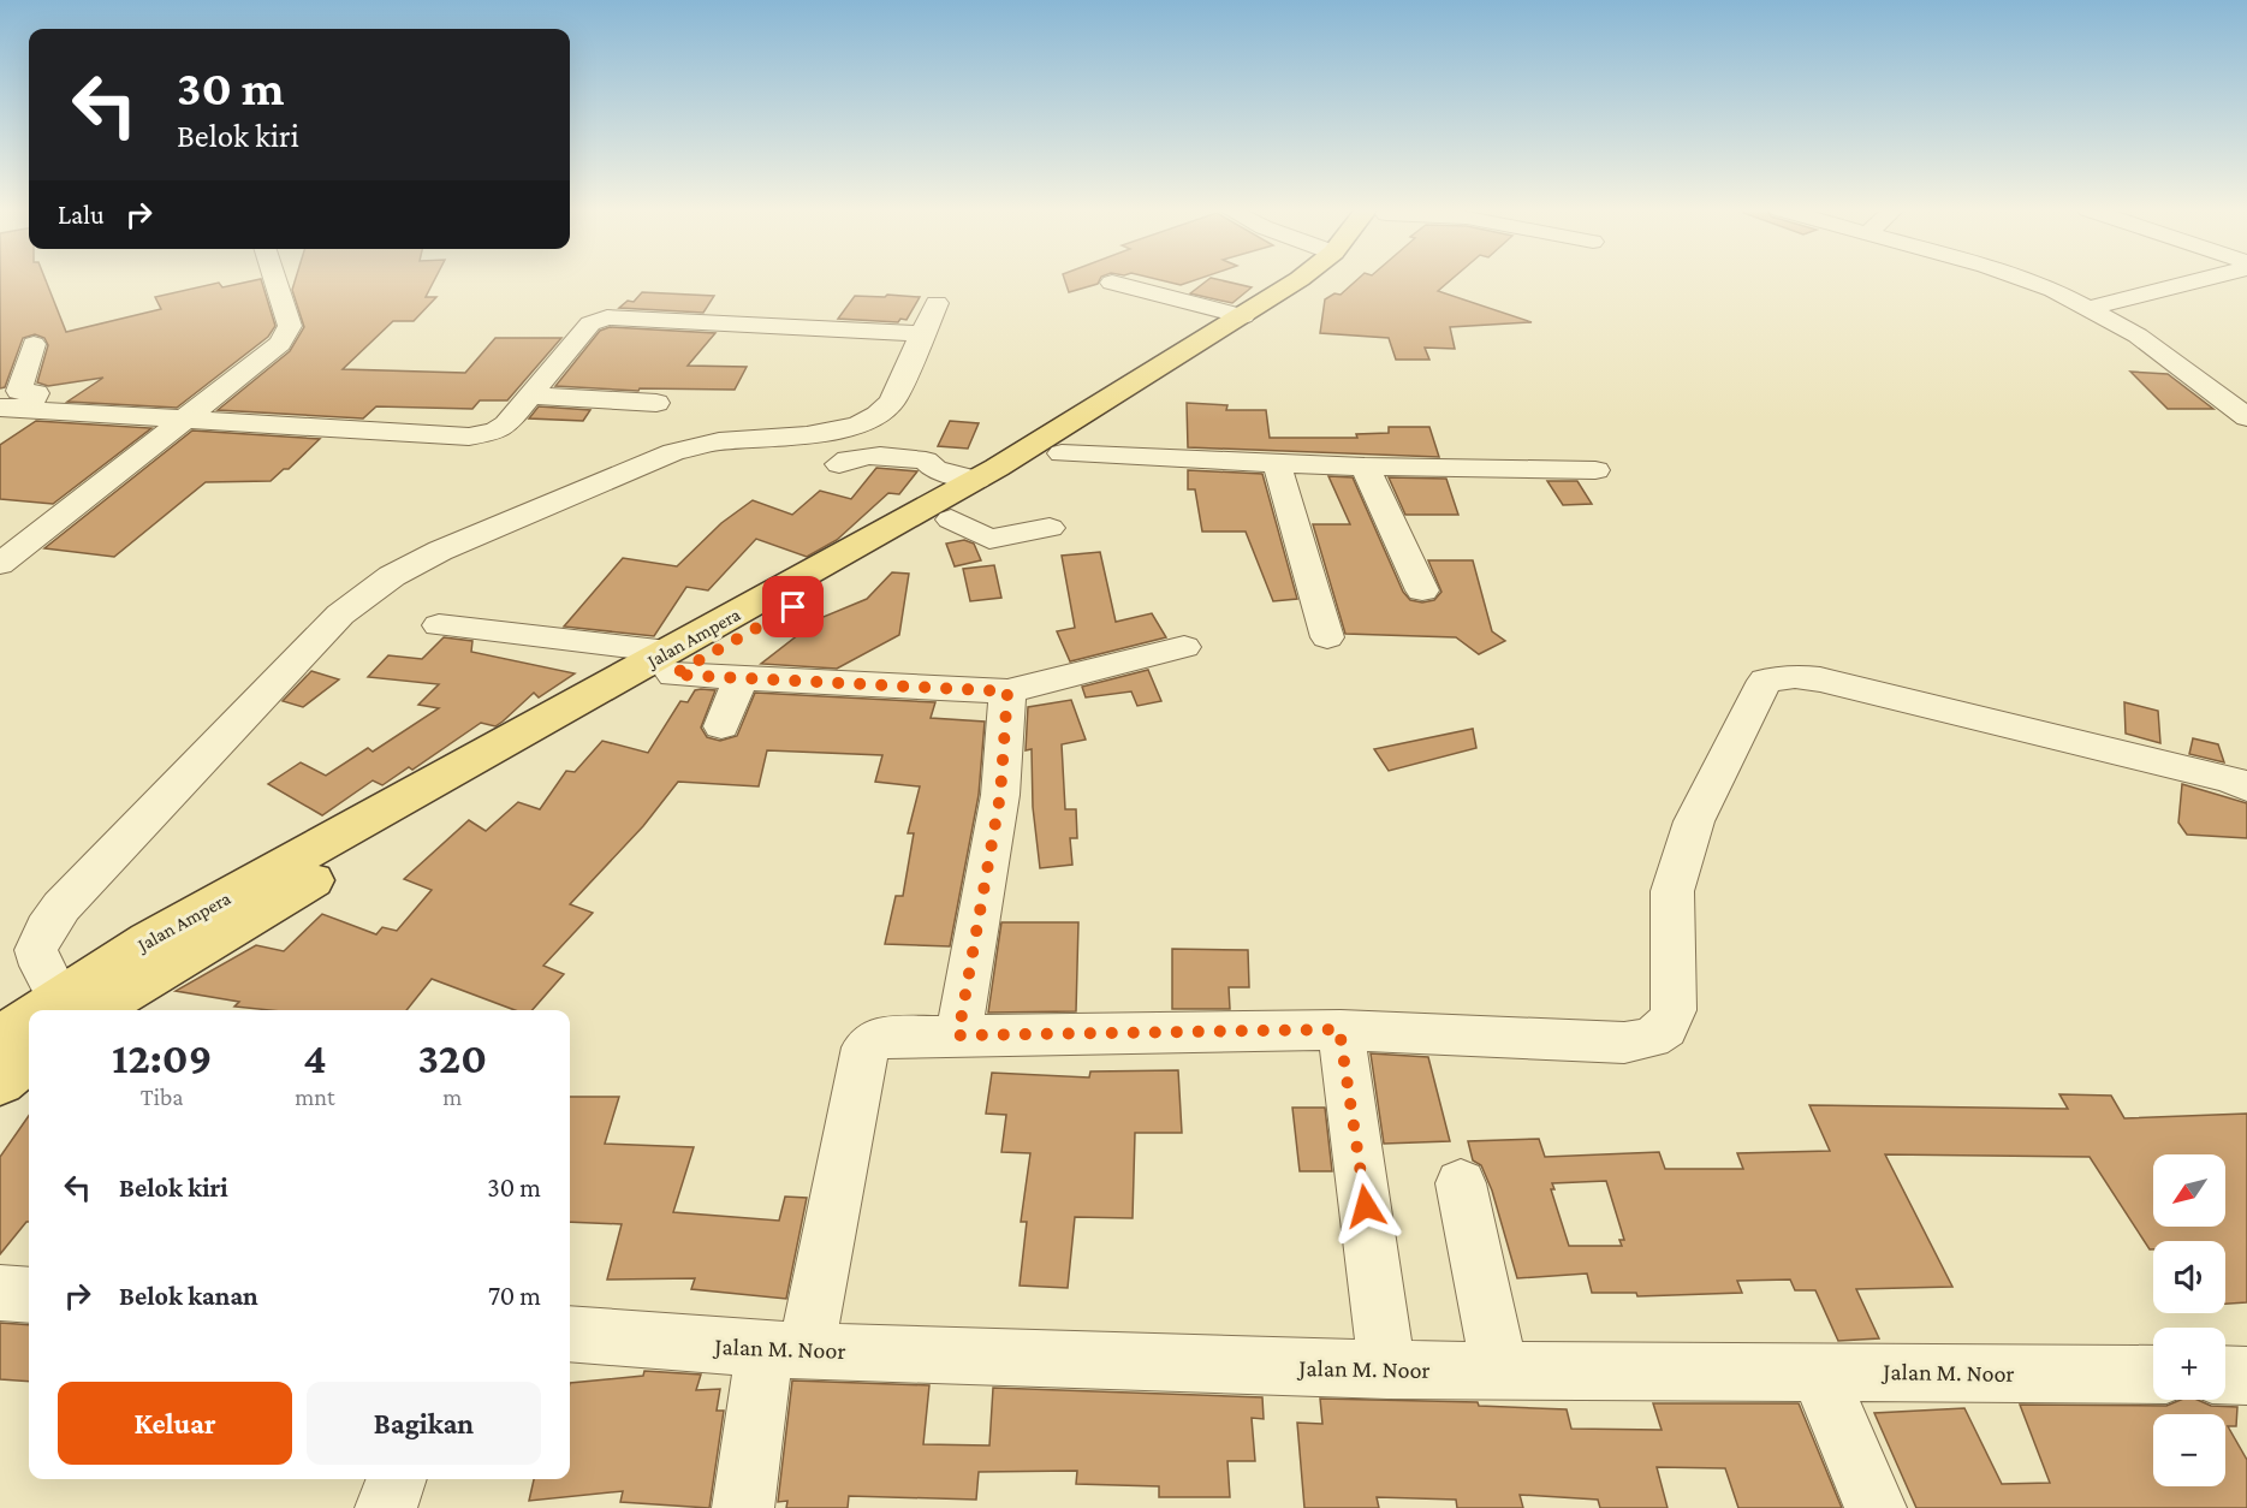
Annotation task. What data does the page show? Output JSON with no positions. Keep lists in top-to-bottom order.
{
  "streets": {
    "main road": ["Jalan Ampera"],
    "street": ["Jalan M. Noor"]
  },
  "north": "bottom left",
  "page": {
    "turn": ["30 m", "Belok kiri"],
    "then": "Lalu",
    "eta": [
      "12:09",
      "Tiba",
      "4",
      "mnt",
      "320",
      "m"
    ],
    "list": [
      {
        "name": "Belok kiri",
        "value": "30 m"
      },
      {
        "name": "Belok kanan",
        "value": "70 m"
      }
    ],
    "map_buttons": ["+", "−"],
    "buttons": ["Keluar", "Bagikan"]
  }
}
